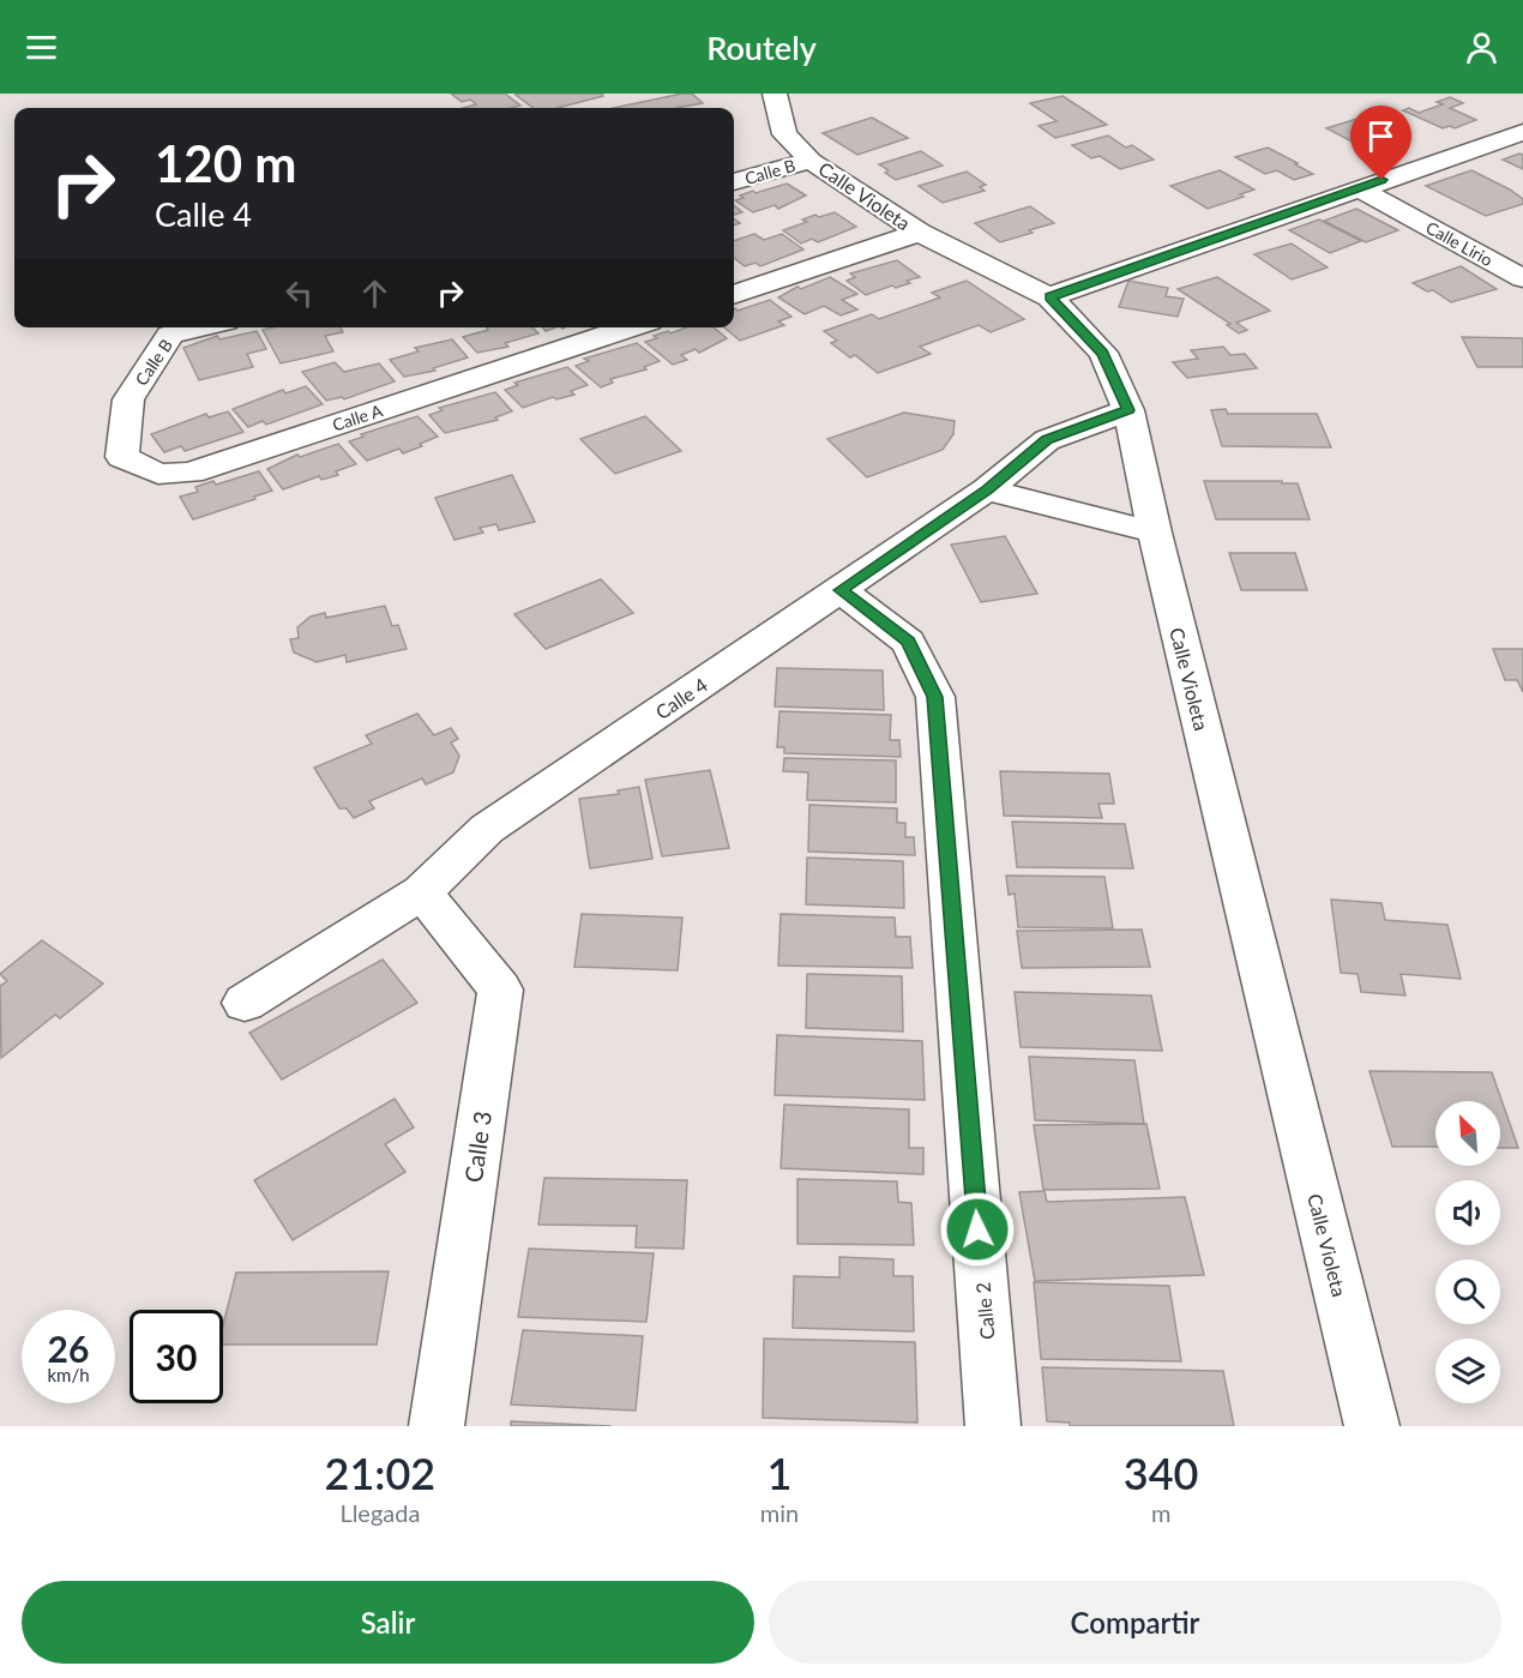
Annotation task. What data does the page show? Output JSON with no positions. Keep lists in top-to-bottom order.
{
  "streets": {
    "street": [
      "Calle B",
      "Calle Violeta",
      "Calle Lirio",
      "Calle A",
      "Calle 4",
      "Calle 3",
      "Calle 2"
    ]
  },
  "crossings": [
    ["Calle B", "Calle Violeta"],
    ["Calle B", "Calle A"],
    ["Calle Violeta", "Calle 4"],
    ["Calle 4", "Calle 3"],
    ["Calle 4", "Calle 2"]
  ],
  "north": "top left",
  "page": {
    "header": "Routely",
    "turn": ["120 m", "Calle 4"],
    "speed": "26 km/h",
    "limit": "30",
    "eta": [
      "21:02",
      "Llegada",
      "1",
      "min",
      "340",
      "m"
    ],
    "buttons": ["Salir", "Compartir"]
  }
}
